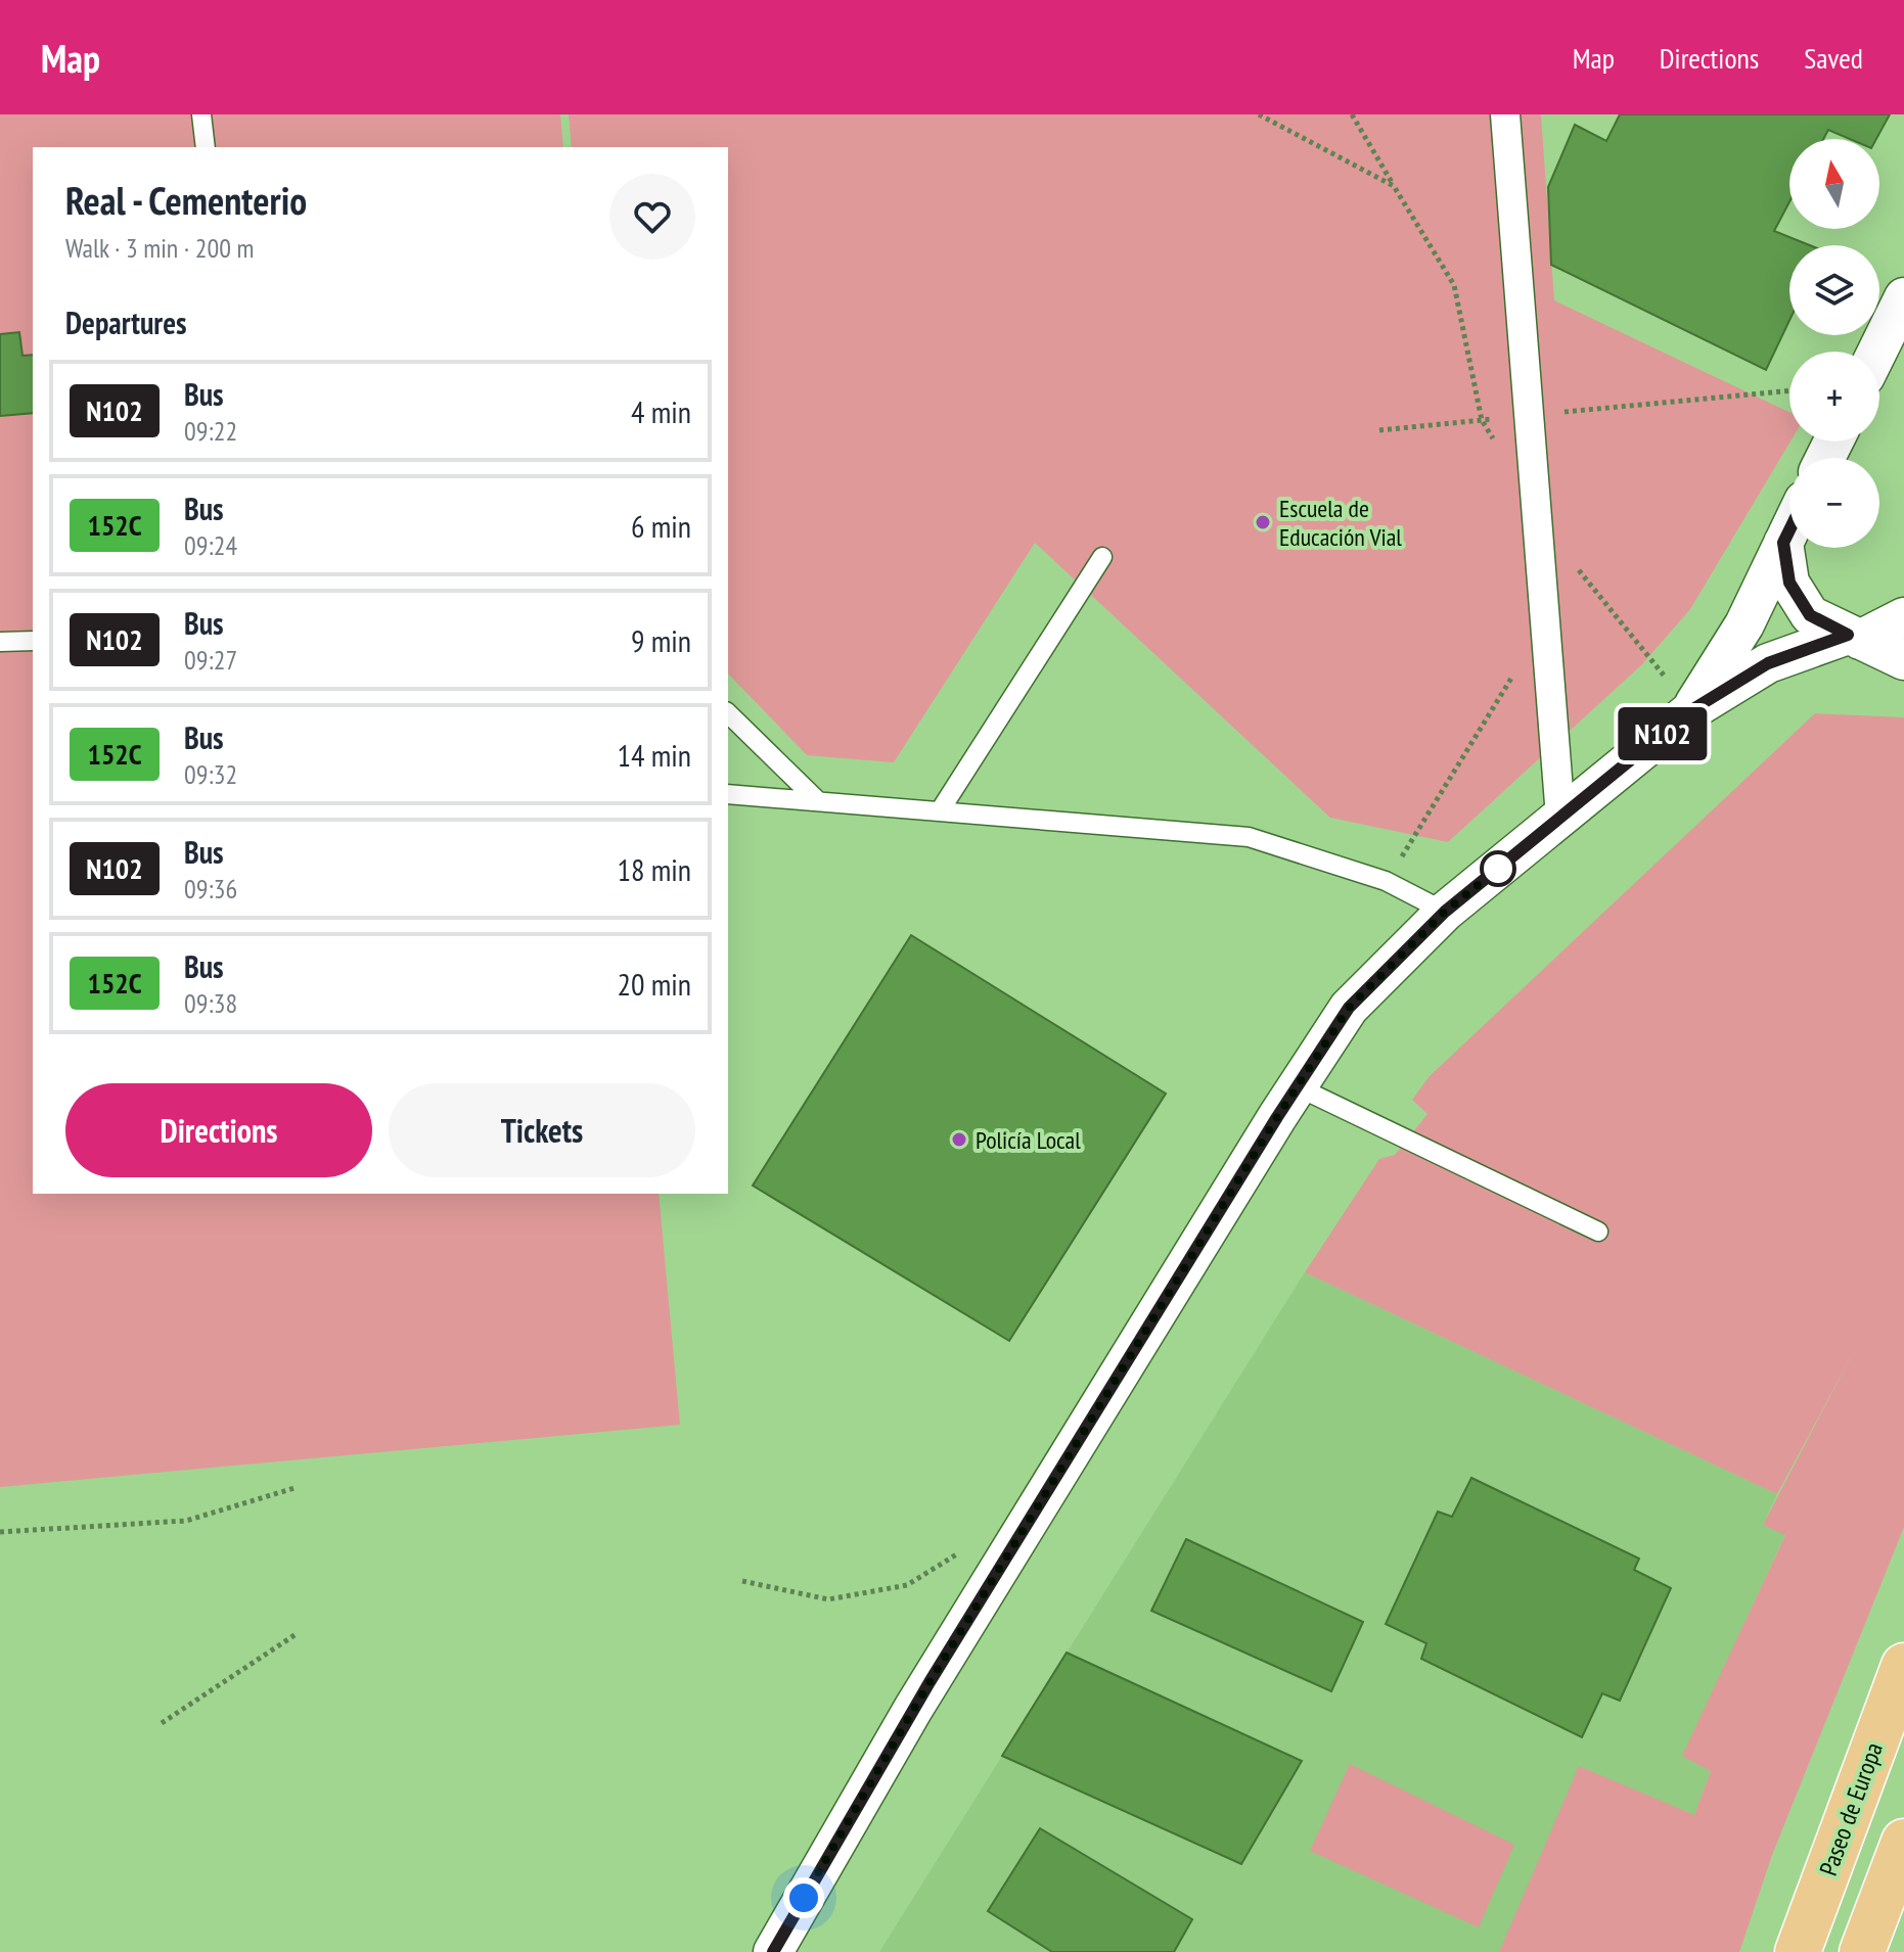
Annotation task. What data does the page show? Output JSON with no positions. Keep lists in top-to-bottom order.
{
  "streets": {
    "main road": ["Paseo de Europa"]
  },
  "places": ["Escuela de Educación Vial", "Policía Local"],
  "lines": ["bus line N102"],
  "north": "top",
  "page": {
    "header": "Map",
    "nav": ["Map", "Directions", "Saved"],
    "on_map": "N102",
    "map_buttons": ["+", "−"],
    "heading": [
      ["Real - Cementerio", "Walk · 3 min · 200 m"],
      "Departures"
    ],
    "list": [
      {
        "mark": "N102",
        "name": "Bus",
        "note": "09:22",
        "value": "4 min"
      },
      {
        "mark": "152C",
        "name": "Bus",
        "note": "09:24",
        "value": "6 min"
      },
      {
        "mark": "N102",
        "name": "Bus",
        "note": "09:27",
        "value": "9 min"
      },
      {
        "mark": "152C",
        "name": "Bus",
        "note": "09:32",
        "value": "14 min"
      },
      {
        "mark": "N102",
        "name": "Bus",
        "note": "09:36",
        "value": "18 min"
      },
      {
        "mark": "152C",
        "name": "Bus",
        "note": "09:38",
        "value": "20 min"
      }
    ],
    "buttons": ["Directions", "Tickets"]
  }
}
